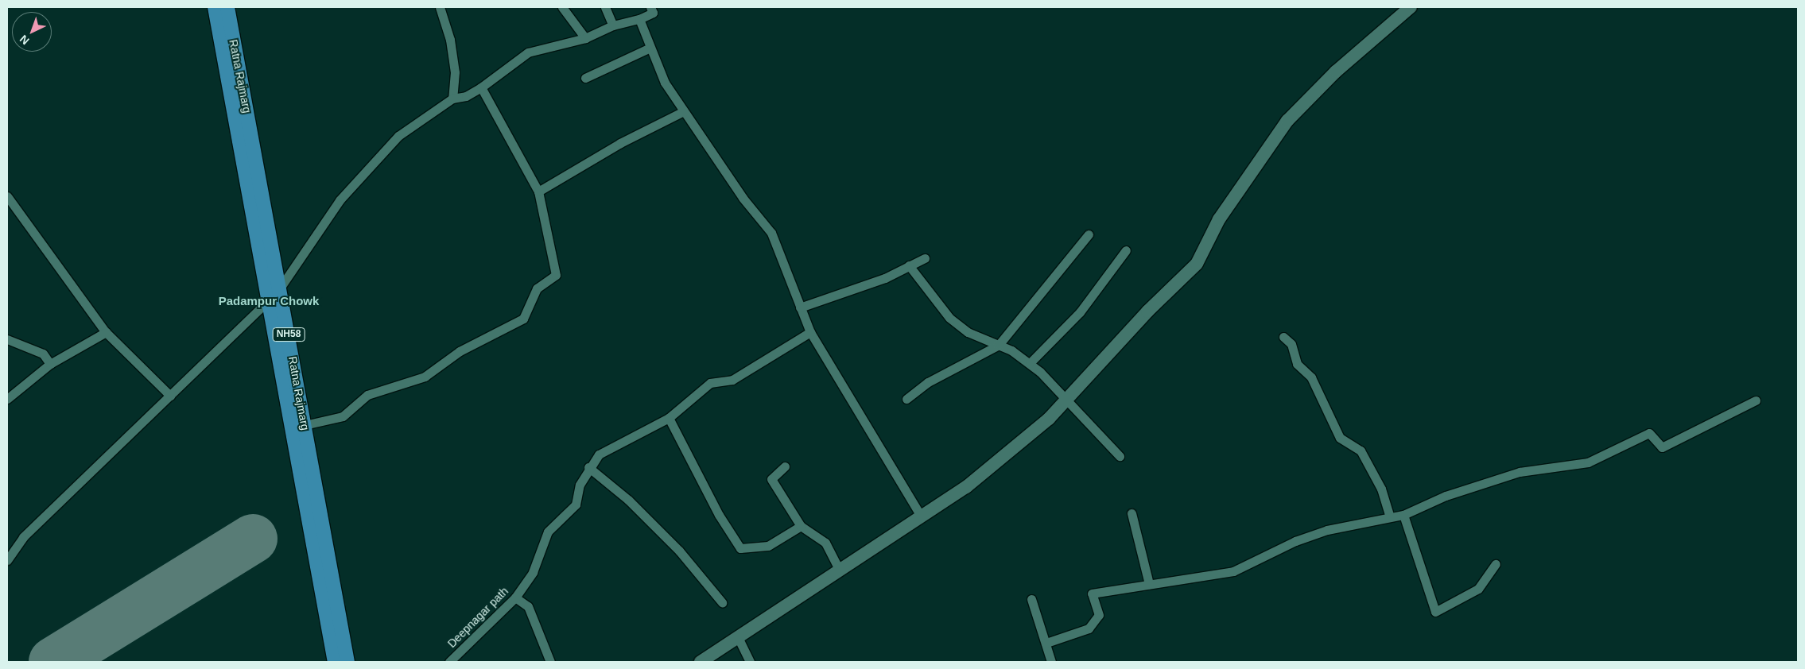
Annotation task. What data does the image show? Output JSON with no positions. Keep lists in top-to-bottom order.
{
  "streets": {
    "main road": ["Ratna Rajmarg", "NH58"],
    "street": ["Deepnagar path"]
  },
  "districts": ["Padampur Chowk"],
  "north": "bottom left"
}
